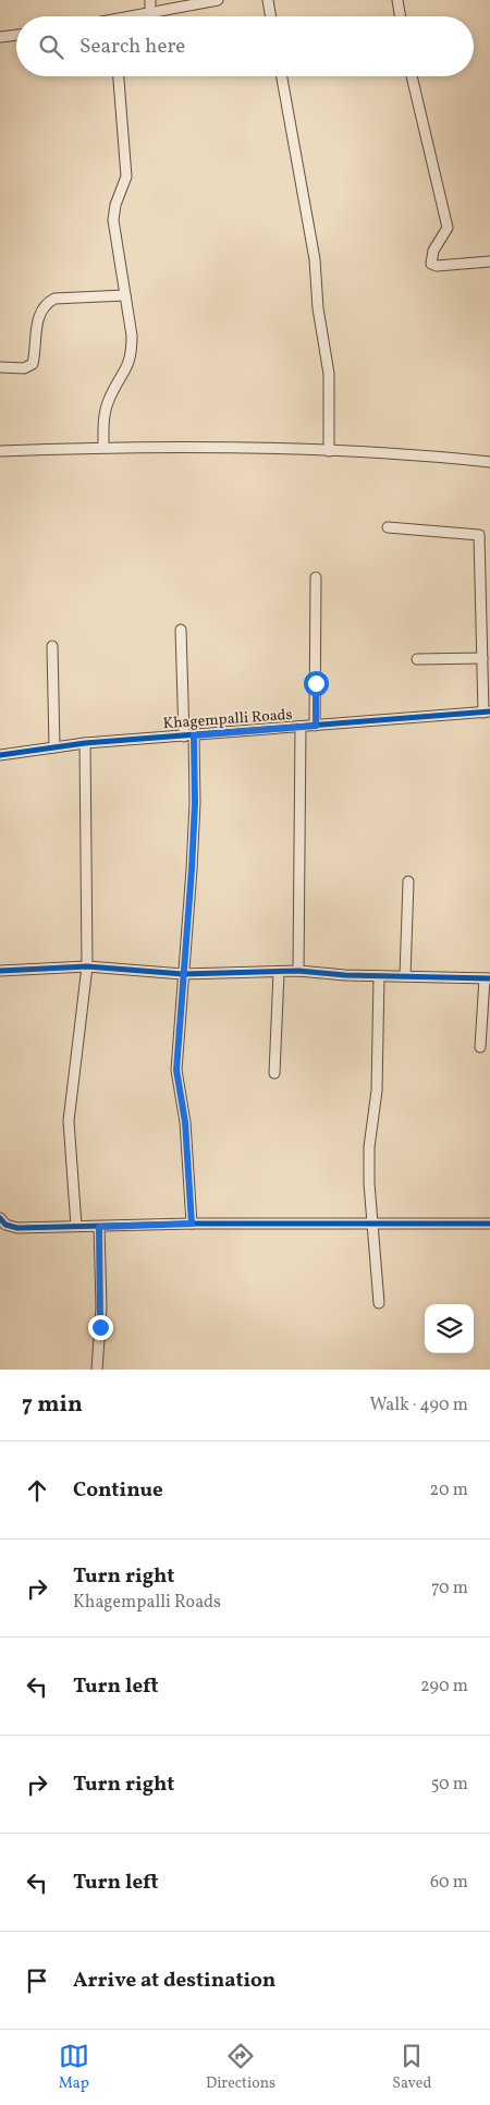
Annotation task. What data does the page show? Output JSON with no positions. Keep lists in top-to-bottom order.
{
  "streets": {
    "street": ["Khagempalli Roads"]
  },
  "page": {
    "search": "Search here",
    "heading": ["7 min", "Walk · 490 m"],
    "list": [
      ["Continue", "20 m"],
      ["Turn right", "Khagempalli Roads", "70 m"],
      ["Turn left", "290 m"],
      ["Turn right", "50 m"],
      ["Turn left", "60 m"],
      "Arrive at destination"
    ],
    "nav": ["Map", "Directions", "Saved"]
  }
}
